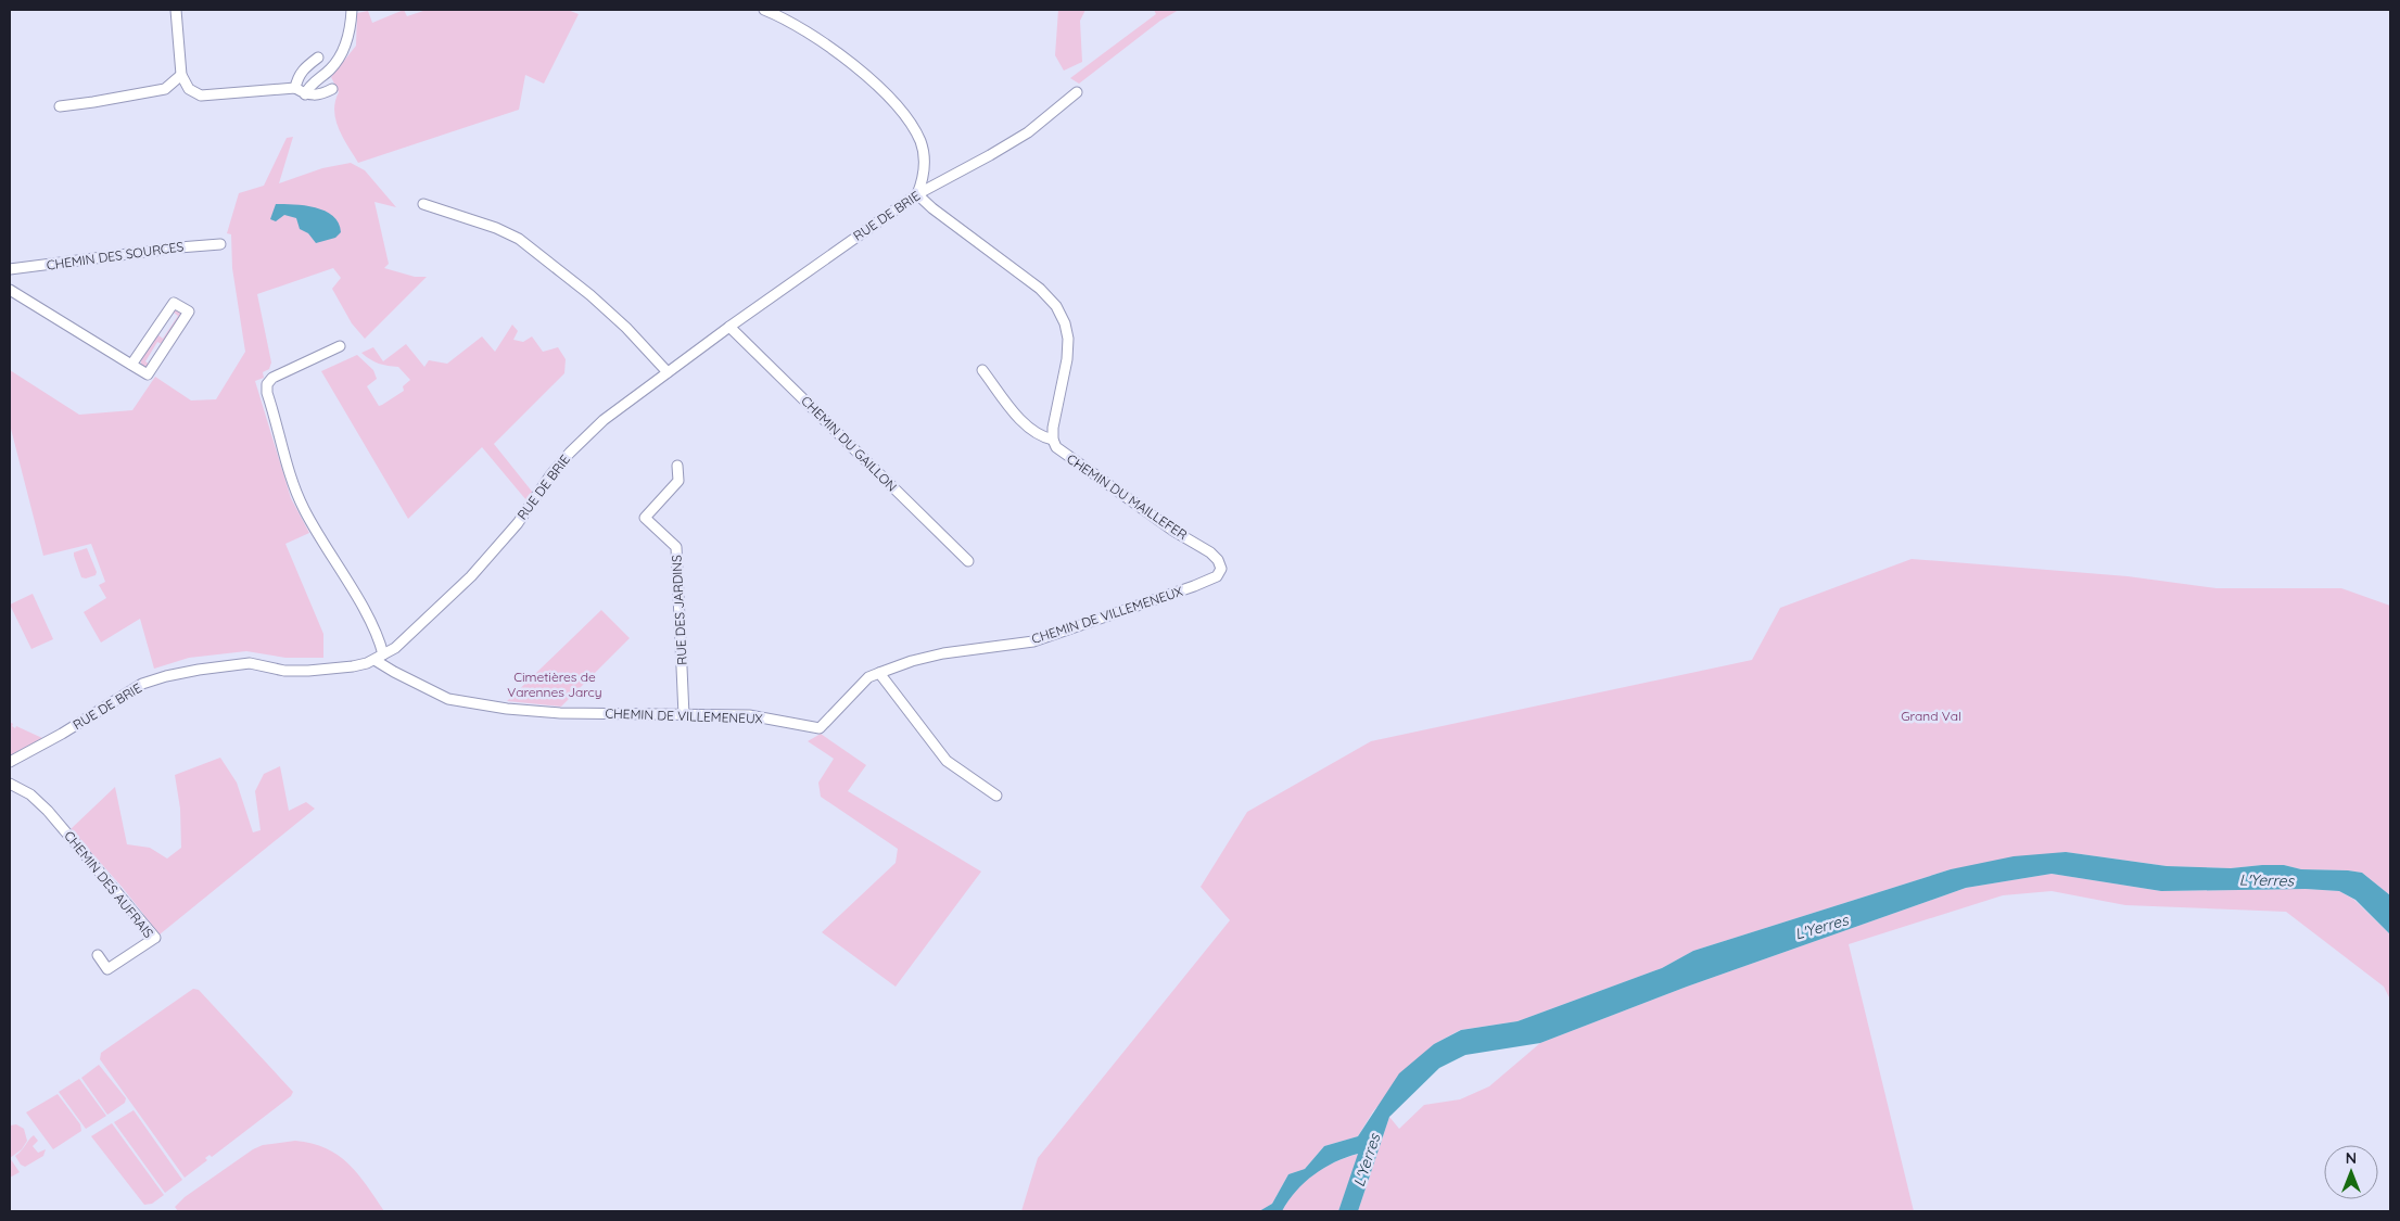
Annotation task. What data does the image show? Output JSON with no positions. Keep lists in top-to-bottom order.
{
  "streets": {
    "street": [
      "RUE DE BRIE",
      "CHEMIN DES SOURCES",
      "CHEMIN DU GAILLON",
      "CHEMIN DU MAILLEFER",
      "RUE DES JARDINS",
      "CHEMIN DE VILLEMENEUX",
      "CHEMIN DES AUFRAIS"
    ]
  },
  "crossings": [
    ["RUE DE BRIE", "CHEMIN DU GAILLON"],
    ["RUE DE BRIE", "CHEMIN DE VILLEMENEUX"],
    ["CHEMIN DU MAILLEFER", "CHEMIN DE VILLEMENEUX"],
    ["RUE DES JARDINS", "CHEMIN DE VILLEMENEUX"]
  ],
  "water": ["L'Yerres"],
  "parks": ["Cimetières de Varennes Jarcy", "Grand Val"],
  "north": "top"
}
